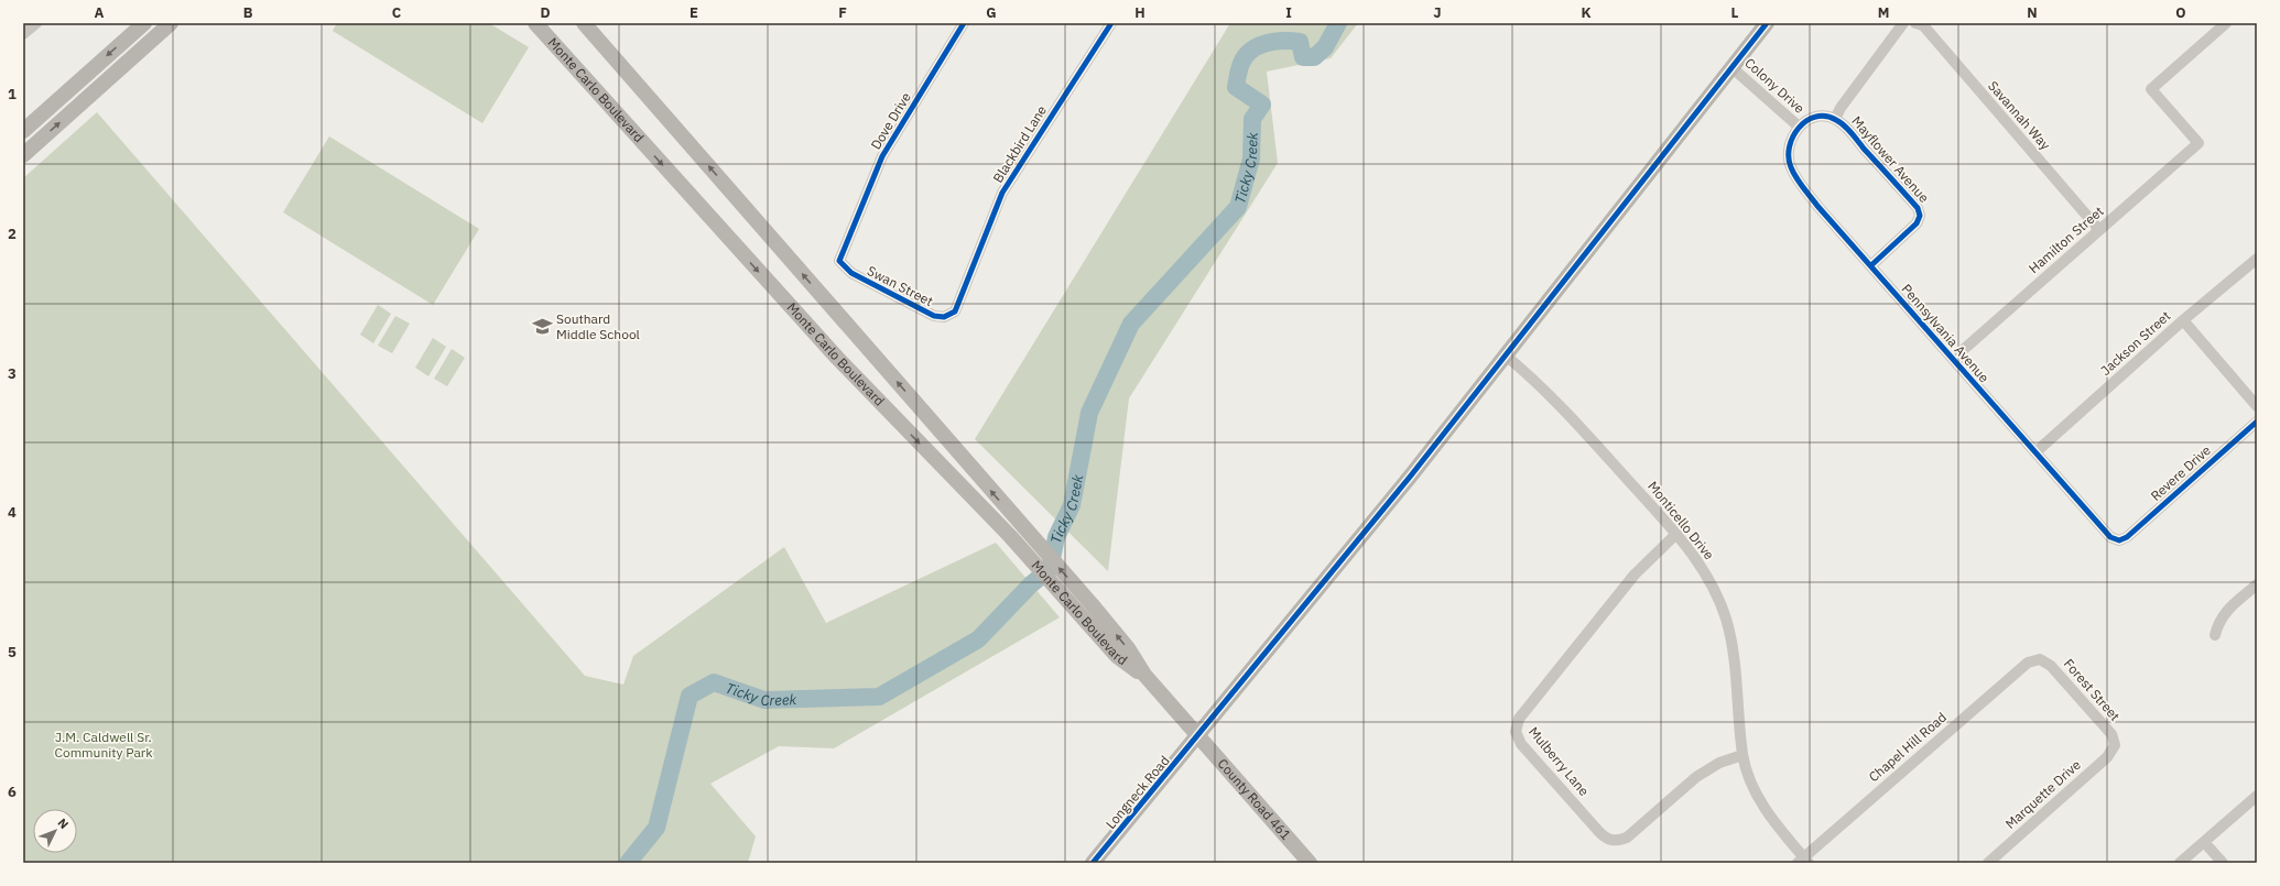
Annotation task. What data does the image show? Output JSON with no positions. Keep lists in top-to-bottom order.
{
  "streets": {
    "main road": ["Monte Carlo Boulevard", "Longneck Road", "County Road 461"],
    "street": [
      "Colony Drive",
      "Savannah Way",
      "Dove Drive",
      "Blackbird Lane",
      "Mayflower Avenue",
      "Hamilton Street",
      "Swan Street",
      "Pennsylvania Avenue",
      "Jackson Street",
      "Revere Drive",
      "Monticello Drive",
      "Forest Street",
      "Chapel Hill Road",
      "Mulberry Lane",
      "Marquette Drive"
    ]
  },
  "crossings": [
    ["Colony Drive", "Mayflower Avenue"],
    ["Colony Drive", "Pennsylvania Avenue"],
    ["Colony Drive", "Longneck Road"],
    ["Monte Carlo Boulevard", "Longneck Road"],
    ["Monte Carlo Boulevard", "County Road 461"],
    ["Savannah Way", "Hamilton Street"],
    ["Dove Drive", "Swan Street"],
    ["Blackbird Lane", "Swan Street"],
    ["Mayflower Avenue", "Pennsylvania Avenue"],
    ["Hamilton Street", "Pennsylvania Avenue"],
    ["Pennsylvania Avenue", "Jackson Street"],
    ["Pennsylvania Avenue", "Revere Drive"],
    ["Monticello Drive", "Chapel Hill Road"],
    ["Monticello Drive", "Mulberry Lane"],
    ["Monticello Drive", "Longneck Road"],
    ["Forest Street", "Chapel Hill Road"],
    ["Forest Street", "Marquette Drive"],
    ["Longneck Road", "County Road 461"]
  ],
  "water": ["Ticky Creek"],
  "parks": ["J.M. Caldwell Sr. Community Park"],
  "places": {
    "school or university": ["Southard Middle School"]
  },
  "north": "top right",
  "grid": {
    "columns": [
      "A",
      "B",
      "C",
      "D",
      "E",
      "F",
      "G",
      "H",
      "I",
      "J",
      "K",
      "L",
      "M",
      "N",
      "O"
    ],
    "rows": [
      "1",
      "2",
      "3",
      "4",
      "5",
      "6"
    ]
  }
}
